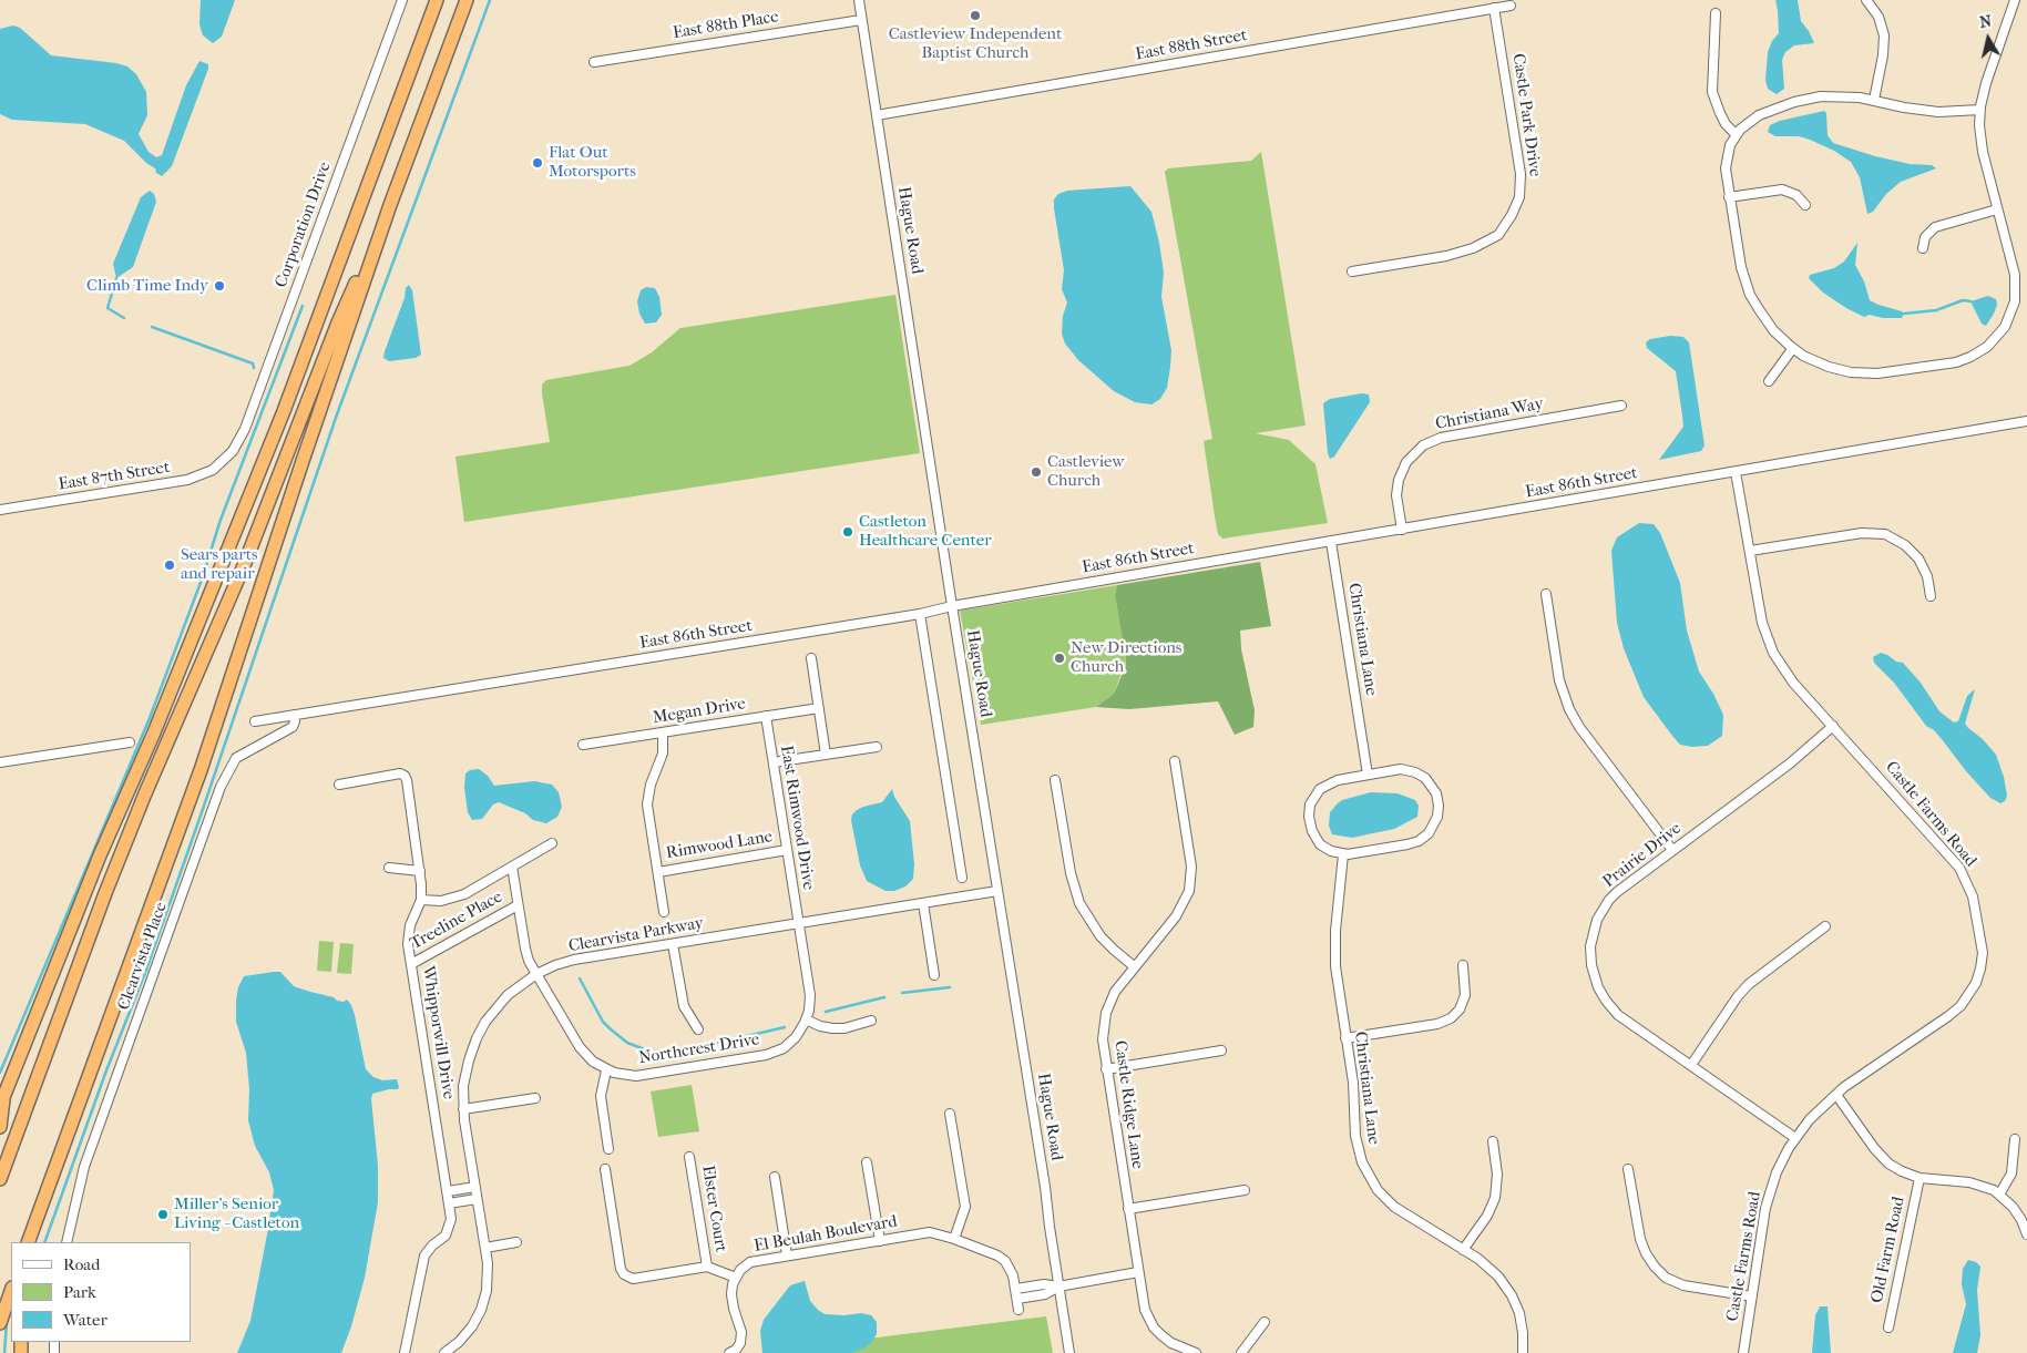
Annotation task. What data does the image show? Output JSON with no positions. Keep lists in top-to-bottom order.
{
  "streets": {
    "street": [
      "East 88th Place",
      "East 88th Street",
      "Castle Park Drive",
      "Corporation Drive",
      "Hague Road",
      "Christiana Way",
      "East 87th Street",
      "East 86th Street",
      "Christiana Lane",
      "Megan Drive",
      "Castle Farms Road",
      "East Rimwood Drive",
      "Rimwood Lane",
      "Prairie Drive",
      "Treeline Place",
      "Clearvista Parkway",
      "Clearvista Place",
      "Whipporwill Drive",
      "Northcrest Drive",
      "Castle Ridge Lane",
      "Elster Court",
      "El Beulah Boulevard",
      "Old Farm Road"
    ]
  },
  "crossings": [
    ["East 88th Place", "Hague Road"],
    ["East 88th Street", "Castle Park Drive"],
    ["East 88th Street", "Hague Road"],
    ["Corporation Drive", "East 87th Street"],
    ["Hague Road", "East 86th Street"],
    ["Hague Road", "Clearvista Parkway"],
    ["Christiana Way", "East 86th Street"],
    ["East 86th Street", "Christiana Lane"],
    ["East 86th Street", "Castle Farms Road"],
    ["East 86th Street", "Clearvista Place"],
    ["Megan Drive", "East Rimwood Drive"],
    ["Castle Farms Road", "Prairie Drive"],
    ["East Rimwood Drive", "Rimwood Lane"],
    ["East Rimwood Drive", "Clearvista Parkway"],
    ["East Rimwood Drive", "Northcrest Drive"],
    ["Treeline Place", "Whipporwill Drive"],
    ["Treeline Place", "Northcrest Drive"],
    ["Clearvista Parkway", "Northcrest Drive"]
  ],
  "places": [
    "Castleview Independent Baptist Church",
    "Flat Out Motorsports",
    "Climb Time Indy",
    "Castleview Church",
    "Castleton Healthcare Center",
    "Sears parts and repair",
    "New Directions Church",
    "Miller's Senior Living - Castleton"
  ],
  "legend": ["Road", "Park", "Water"],
  "north": "top"
}
